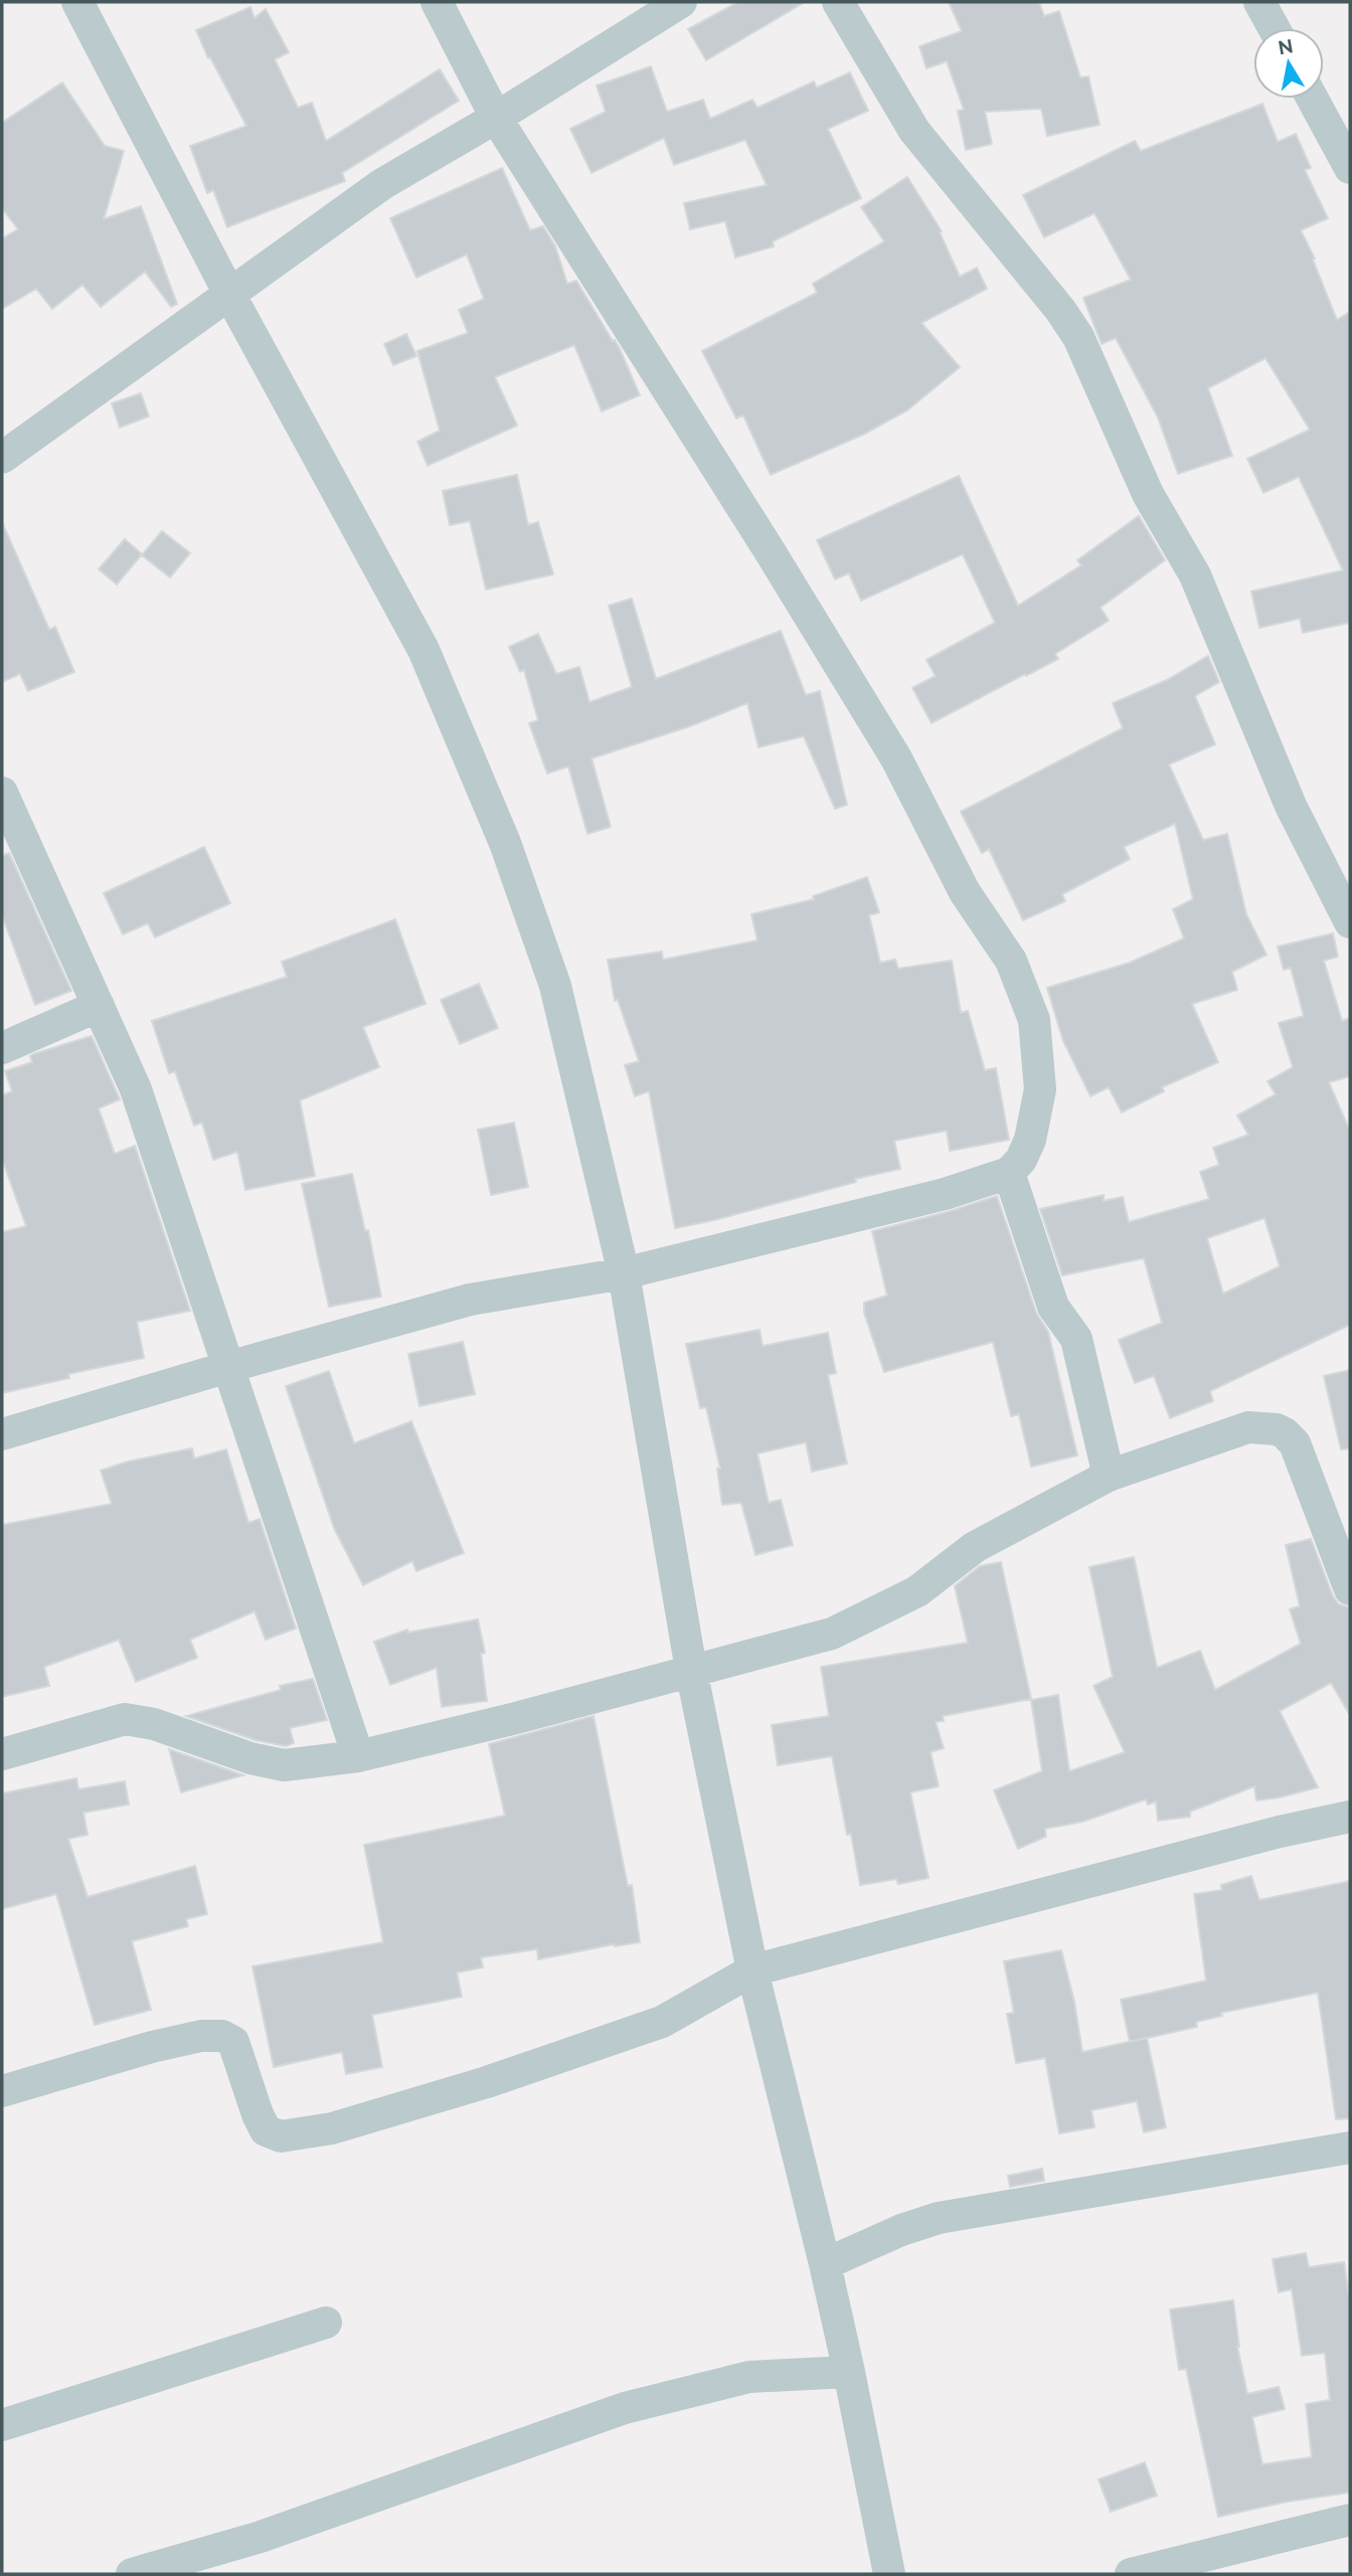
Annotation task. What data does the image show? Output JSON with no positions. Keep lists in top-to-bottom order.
{
  "north": "top"
}
